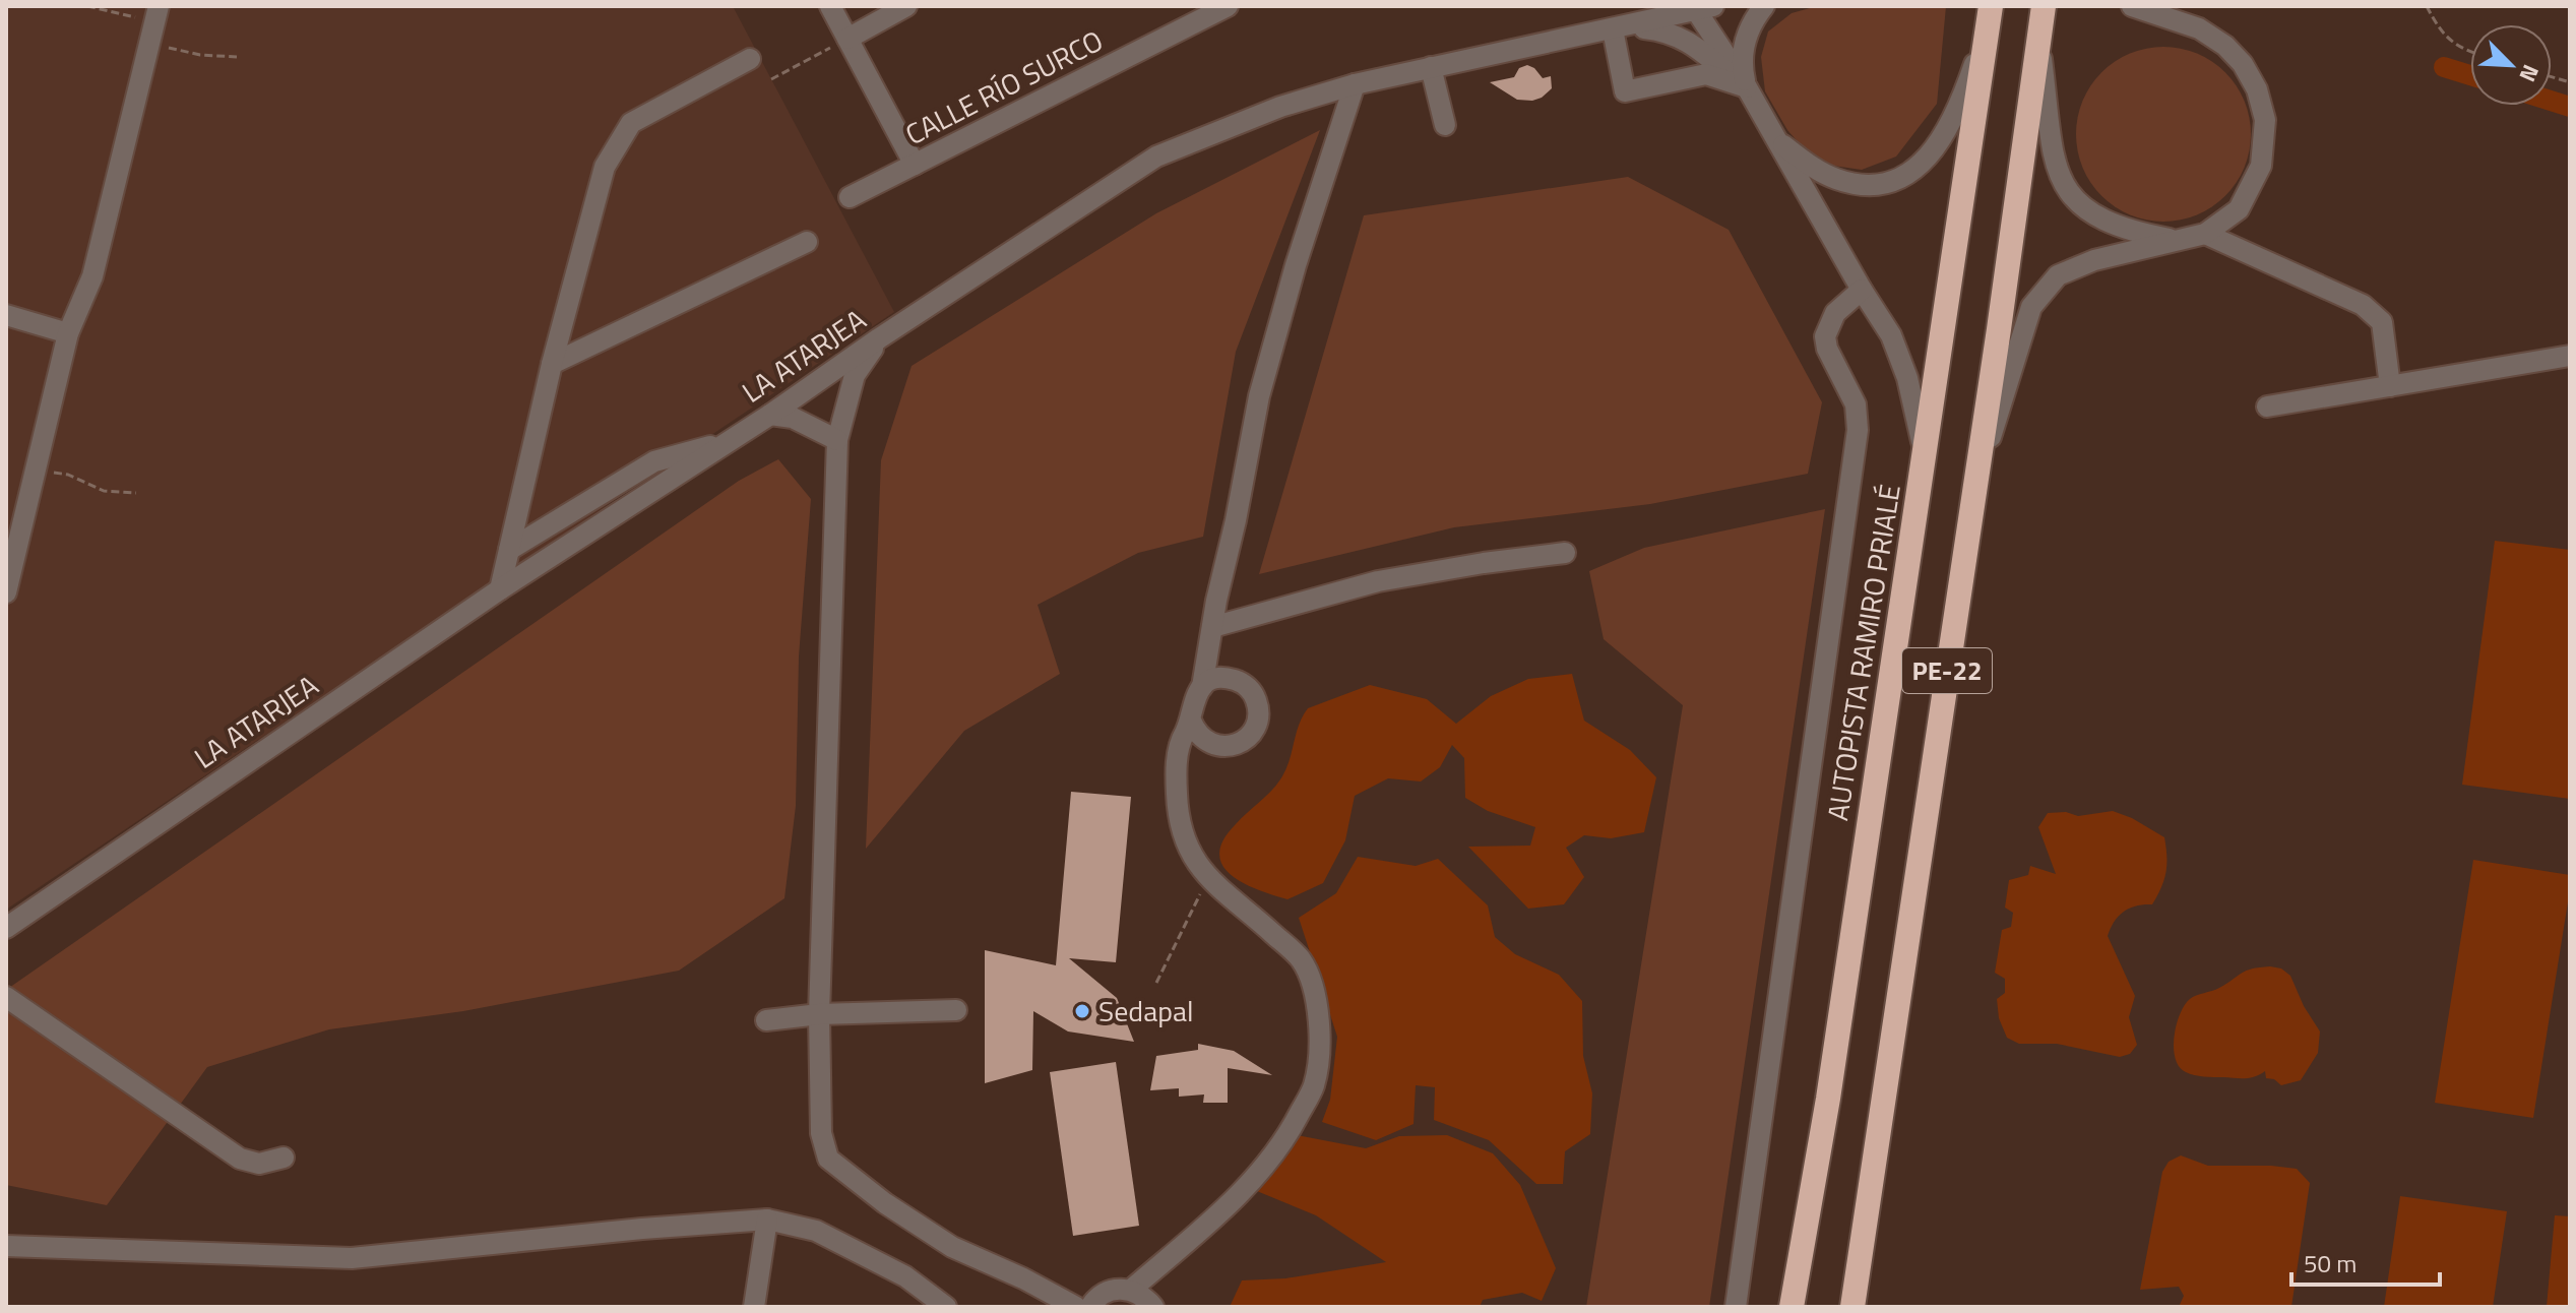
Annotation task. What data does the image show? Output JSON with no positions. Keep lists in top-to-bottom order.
{
  "streets": {
    "highway": ["AUTOPISTA RAMIRO PRIALÉ", "PE-22"],
    "street": ["CALLE RÍO SURCO", "LA ATARJEA"]
  },
  "places": ["Sedapal"],
  "scale_bar": "50 m",
  "north": "bottom right"
}
